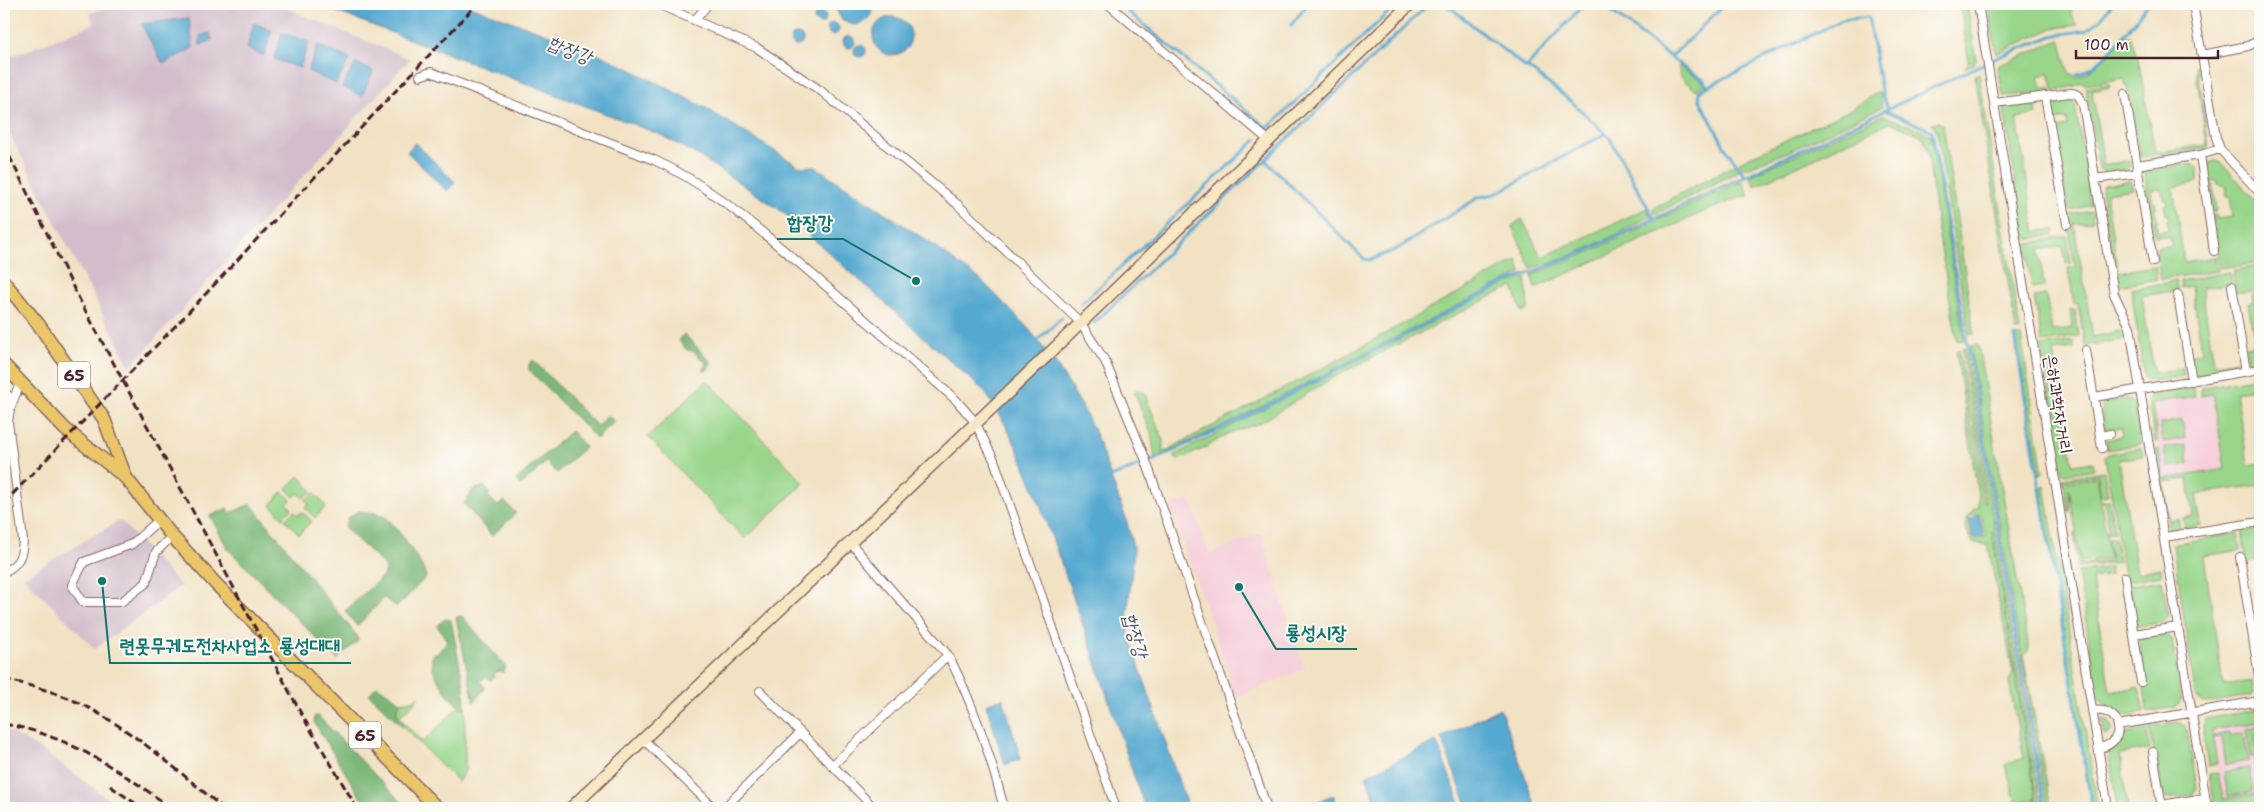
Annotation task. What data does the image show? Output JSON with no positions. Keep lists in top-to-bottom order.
{
  "streets": {
    "main road": ["65"],
    "street": ["은하과학자거리"]
  },
  "water": ["합장강"],
  "places": ["합장강", "련못무궤도전차사업소 룡성대대", "룡성시장"],
  "scale_bar": "100 m"
}
